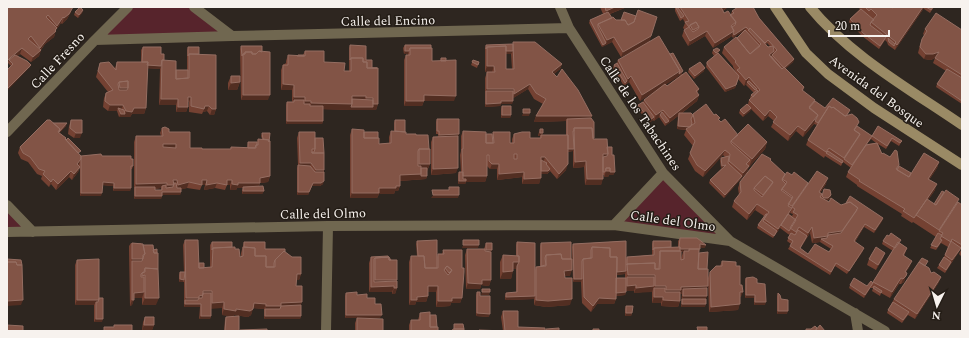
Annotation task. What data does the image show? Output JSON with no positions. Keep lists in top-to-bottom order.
{
  "streets": {
    "street": [
      "Calle del Encino",
      "Calle Fresno",
      "Avenida del Bosque",
      "Calle de los Tabachines",
      "Calle del Olmo"
    ]
  },
  "crossings": [
    ["Calle del Encino", "Calle Fresno"],
    ["Calle del Encino", "Calle de los Tabachines"],
    ["Calle de los Tabachines", "Calle del Olmo"]
  ],
  "scale_bar": "20 m",
  "north": "bottom"
}
